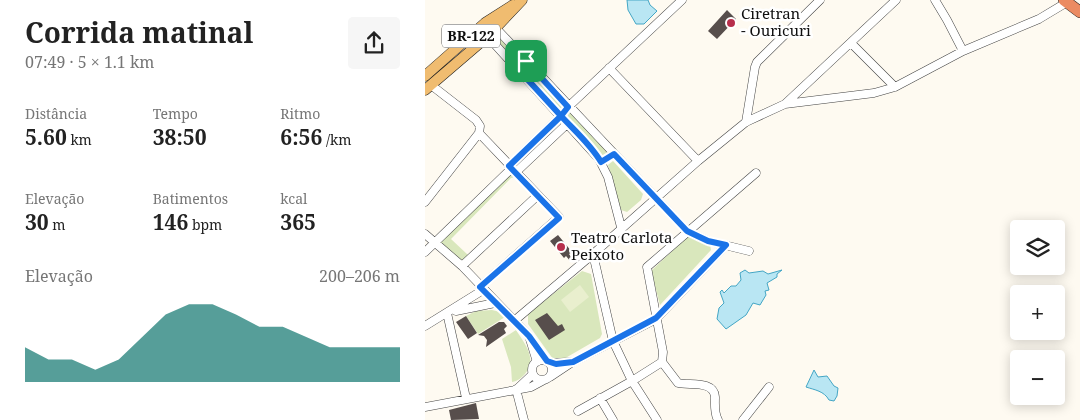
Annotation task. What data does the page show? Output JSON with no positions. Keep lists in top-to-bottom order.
{
  "streets": {
    "main road": ["BR-122"]
  },
  "places": ["Ciretran - Ouricuri", "Teatro Carlota Peixoto"],
  "page": {
    "heading": ["Corrida matinal", "07:49 · 5 × 1.1 km"],
    "stats": [
      ["Distância", "5.60 km"],
      ["Tempo", "38:50"],
      ["Ritmo", "6:56 /km"],
      ["Elevação", "30 m"],
      ["Batimentos", "146 bpm"],
      ["kcal", "365"]
    ],
    "map_buttons": ["+", "−"],
    "chart": ["Elevação", "200–206 m"]
  }
}
